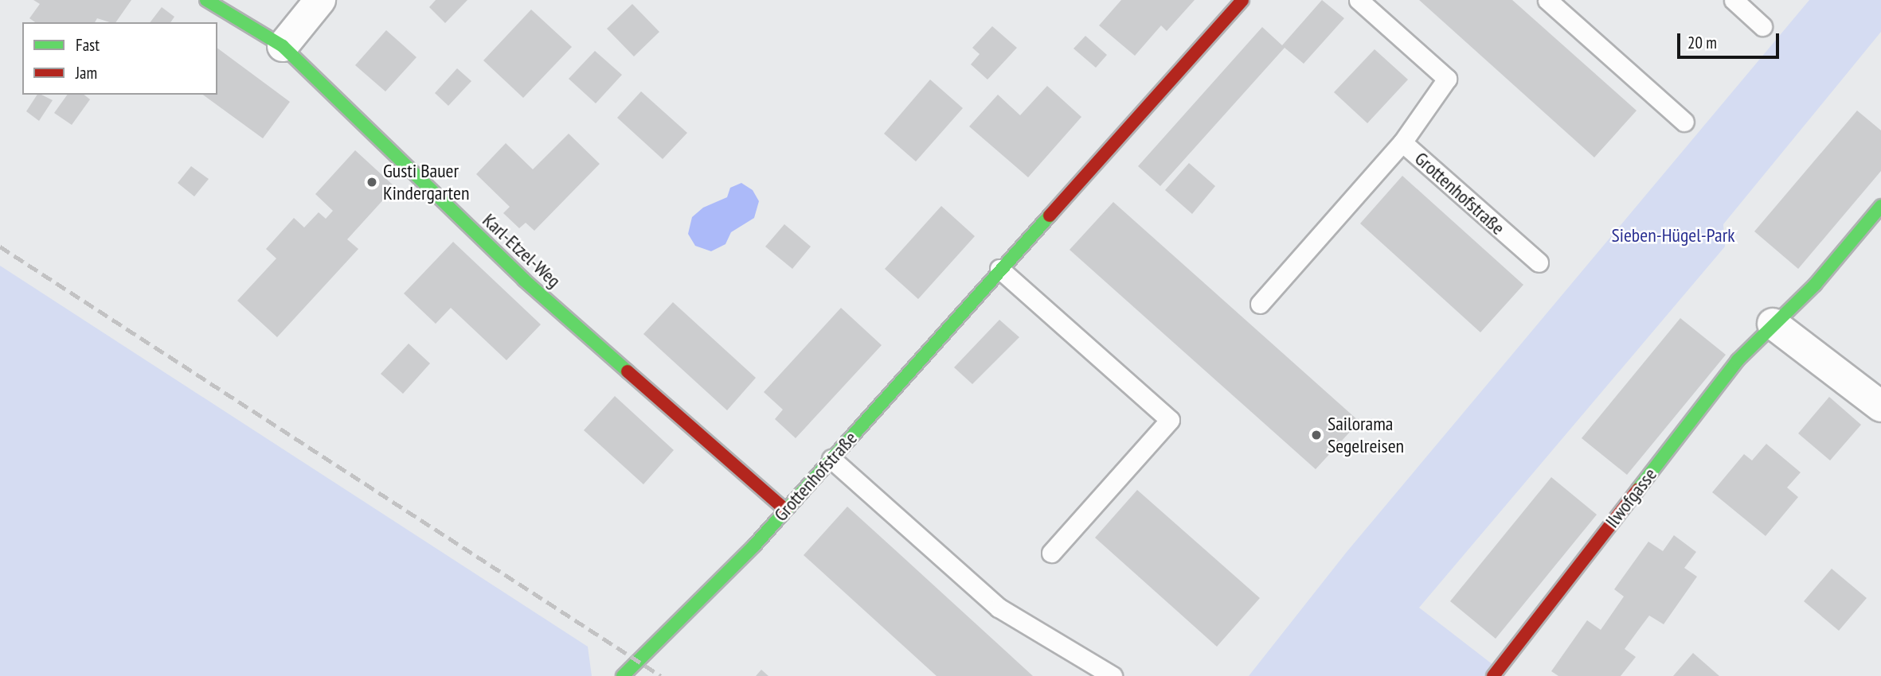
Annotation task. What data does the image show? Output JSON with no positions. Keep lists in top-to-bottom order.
{
  "streets": {
    "street": ["Grottenhofstraße", "Karl-Etzel-Weg", "Ilwofgasse"]
  },
  "crossings": [
    ["Grottenhofstraße", "Karl-Etzel-Weg"]
  ],
  "parks": ["Sieben-Hügel-Park"],
  "places": ["Gusti Bauer Kindergarten", "Sailorama Segelreisen"],
  "legend": ["Fast", "Jam"],
  "scale_bar": "20 m"
}
